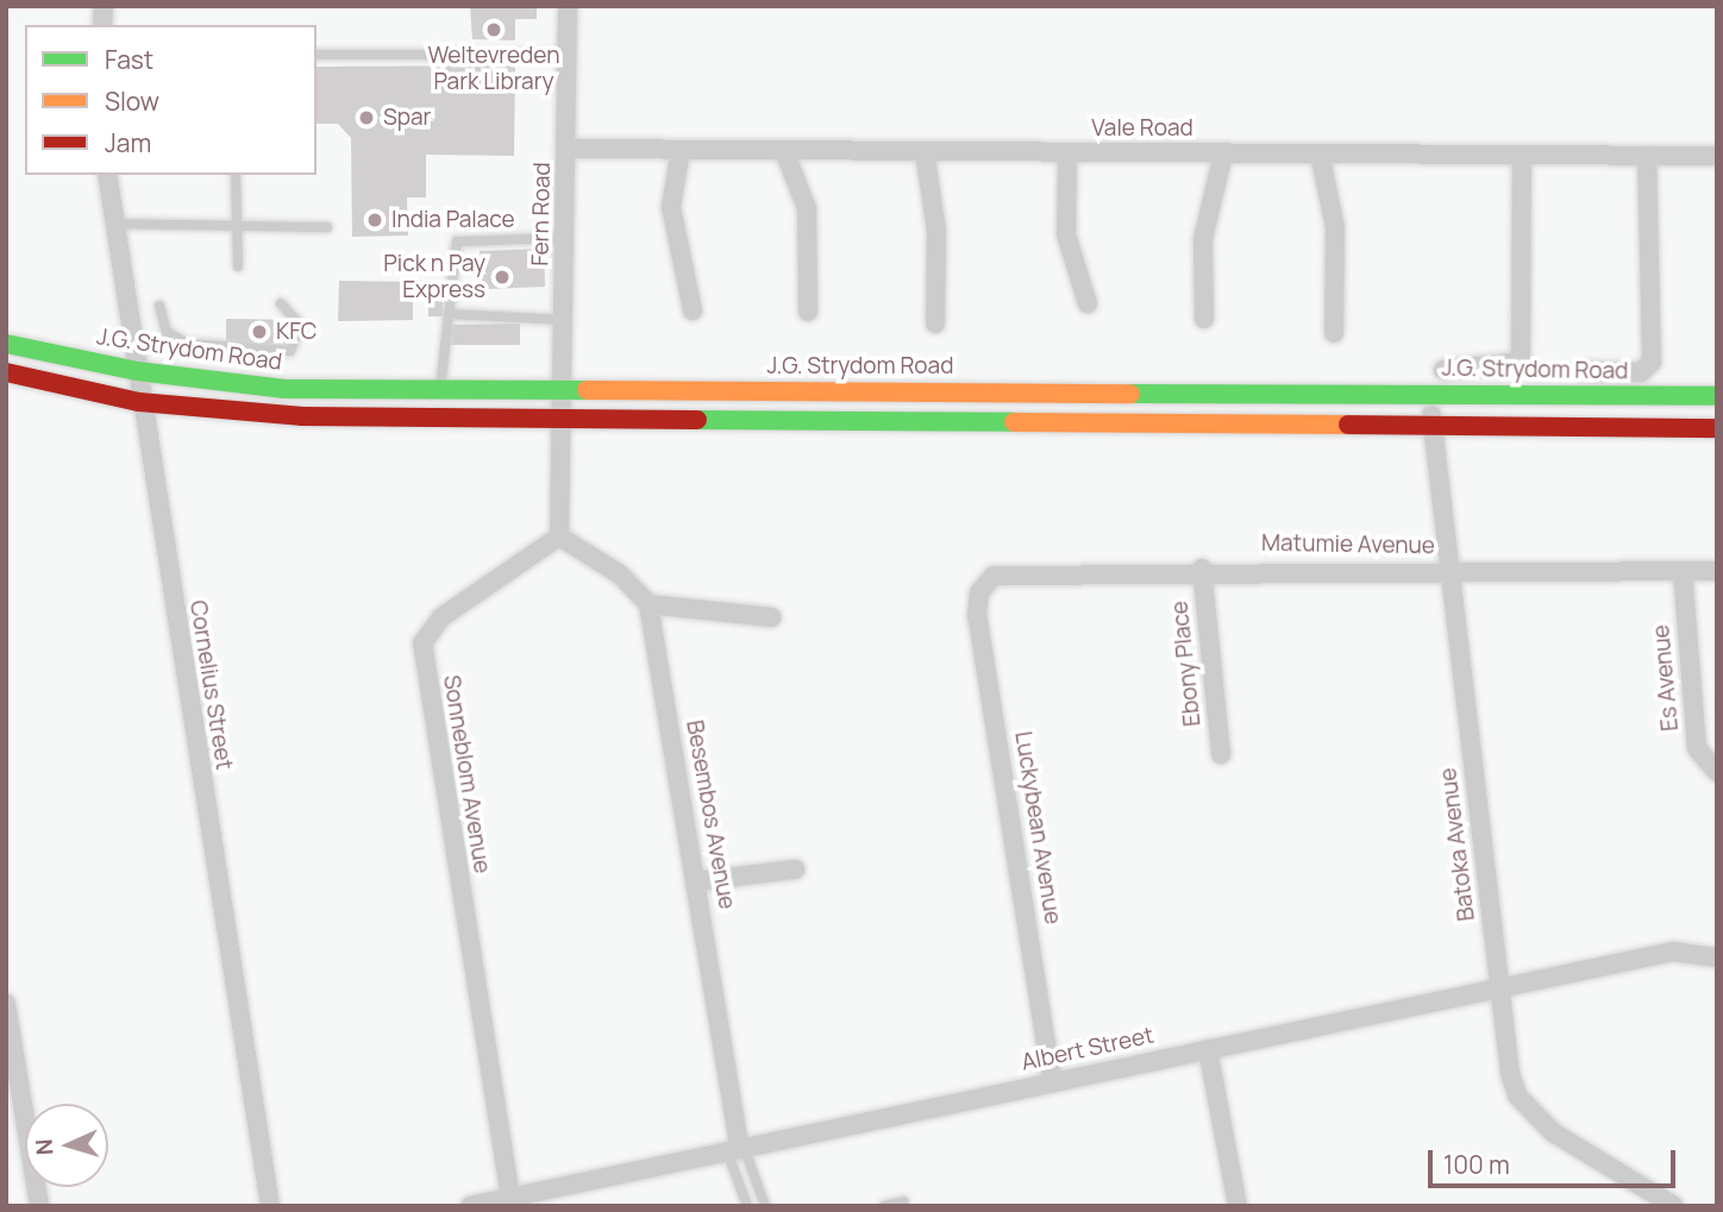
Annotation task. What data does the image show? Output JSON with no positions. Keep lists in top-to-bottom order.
{
  "streets": {
    "street": [
      "Vale Road",
      "Fern Road",
      "J.G. Strydom Road",
      "Matumie Avenue",
      "Ebony Place",
      "Es Avenue",
      "Cornelius Street",
      "Sonneblom Avenue",
      "Besembos Avenue",
      "Luckybean Avenue",
      "Batoka Avenue",
      "Albert Street"
    ]
  },
  "crossings": [
    ["Vale Road", "Fern Road"],
    ["Fern Road", "J.G. Strydom Road"],
    ["J.G. Strydom Road", "Cornelius Street"],
    ["J.G. Strydom Road", "Batoka Avenue"],
    ["Matumie Avenue", "Ebony Place"],
    ["Matumie Avenue", "Es Avenue"],
    ["Matumie Avenue", "Luckybean Avenue"],
    ["Matumie Avenue", "Batoka Avenue"],
    ["Sonneblom Avenue", "Albert Street"],
    ["Besembos Avenue", "Albert Street"],
    ["Luckybean Avenue", "Albert Street"],
    ["Batoka Avenue", "Albert Street"]
  ],
  "places": [
    "Weltevreden Park Library",
    "Spar",
    "India Palace",
    "Pick n Pay Express",
    "KFC"
  ],
  "legend": ["Fast", "Slow", "Jam"],
  "scale_bar": "100 m",
  "north": "left"
}
